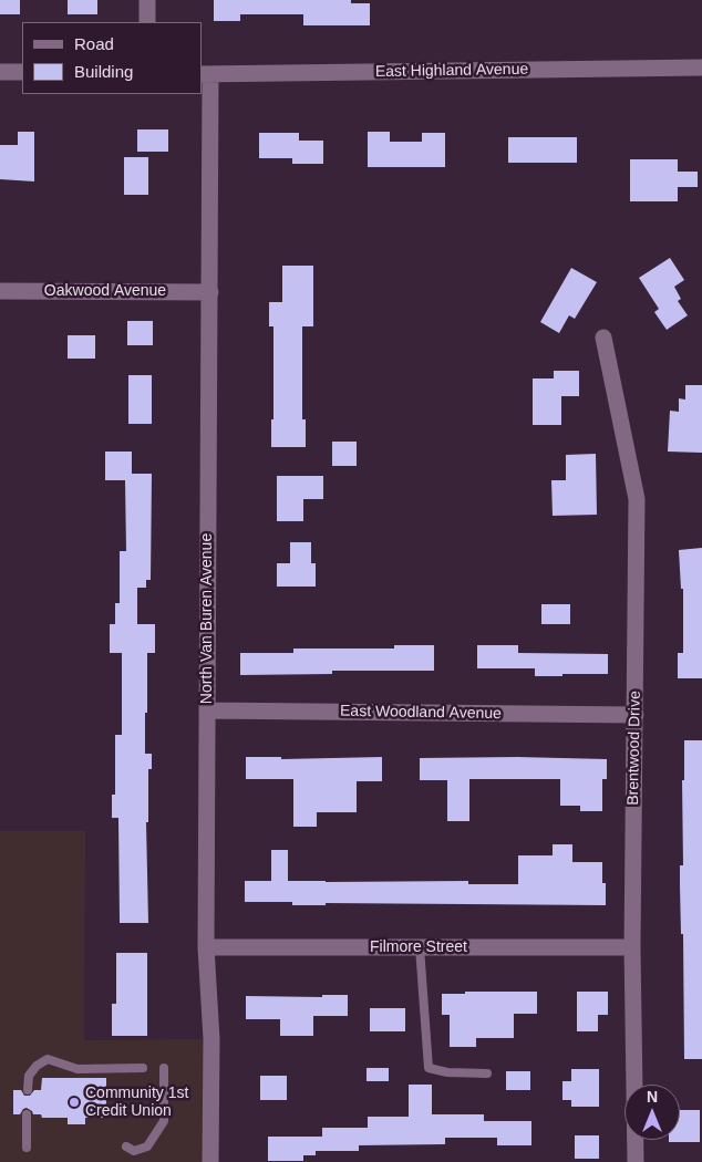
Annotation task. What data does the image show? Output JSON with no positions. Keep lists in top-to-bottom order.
{
  "streets": {
    "street": [
      "East Highland Avenue",
      "Oakwood Avenue",
      "North Van Buren Avenue",
      "East Woodland Avenue",
      "Brentwood Drive",
      "Filmore Street"
    ]
  },
  "crossings": [
    ["East Highland Avenue", "North Van Buren Avenue"],
    ["Oakwood Avenue", "North Van Buren Avenue"],
    ["North Van Buren Avenue", "East Woodland Avenue"],
    ["North Van Buren Avenue", "Filmore Street"],
    ["East Woodland Avenue", "Brentwood Drive"],
    ["Brentwood Drive", "Filmore Street"]
  ],
  "places": ["Community 1st Credit Union"],
  "legend": ["Road", "Building"],
  "north": "top"
}
